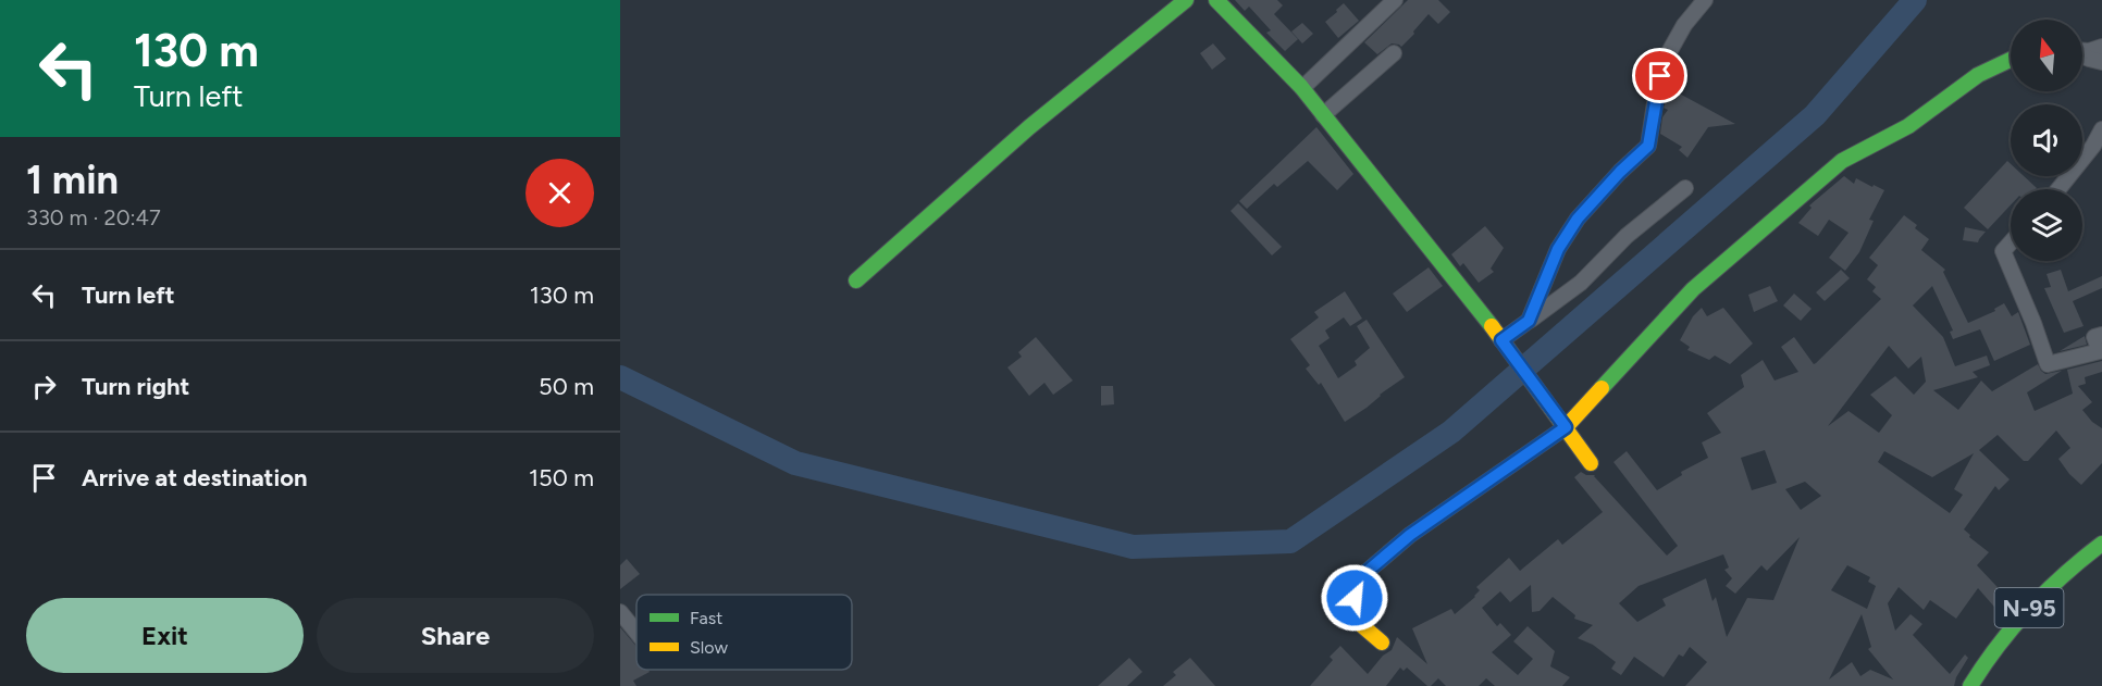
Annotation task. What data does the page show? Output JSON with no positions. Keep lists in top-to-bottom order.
{
  "streets": {
    "main road": ["N-95"]
  },
  "legend": ["Fast", "Slow"],
  "north": "top",
  "page": {
    "turn": ["130 m", "Turn left"],
    "heading": ["1 min", "330 m · 20:47"],
    "list": [
      {
        "name": "Turn left",
        "value": "130 m"
      },
      {
        "name": "Turn right",
        "value": "50 m"
      },
      {
        "name": "Arrive at destination",
        "value": "150 m"
      }
    ],
    "buttons": ["Exit", "Share"]
  }
}
